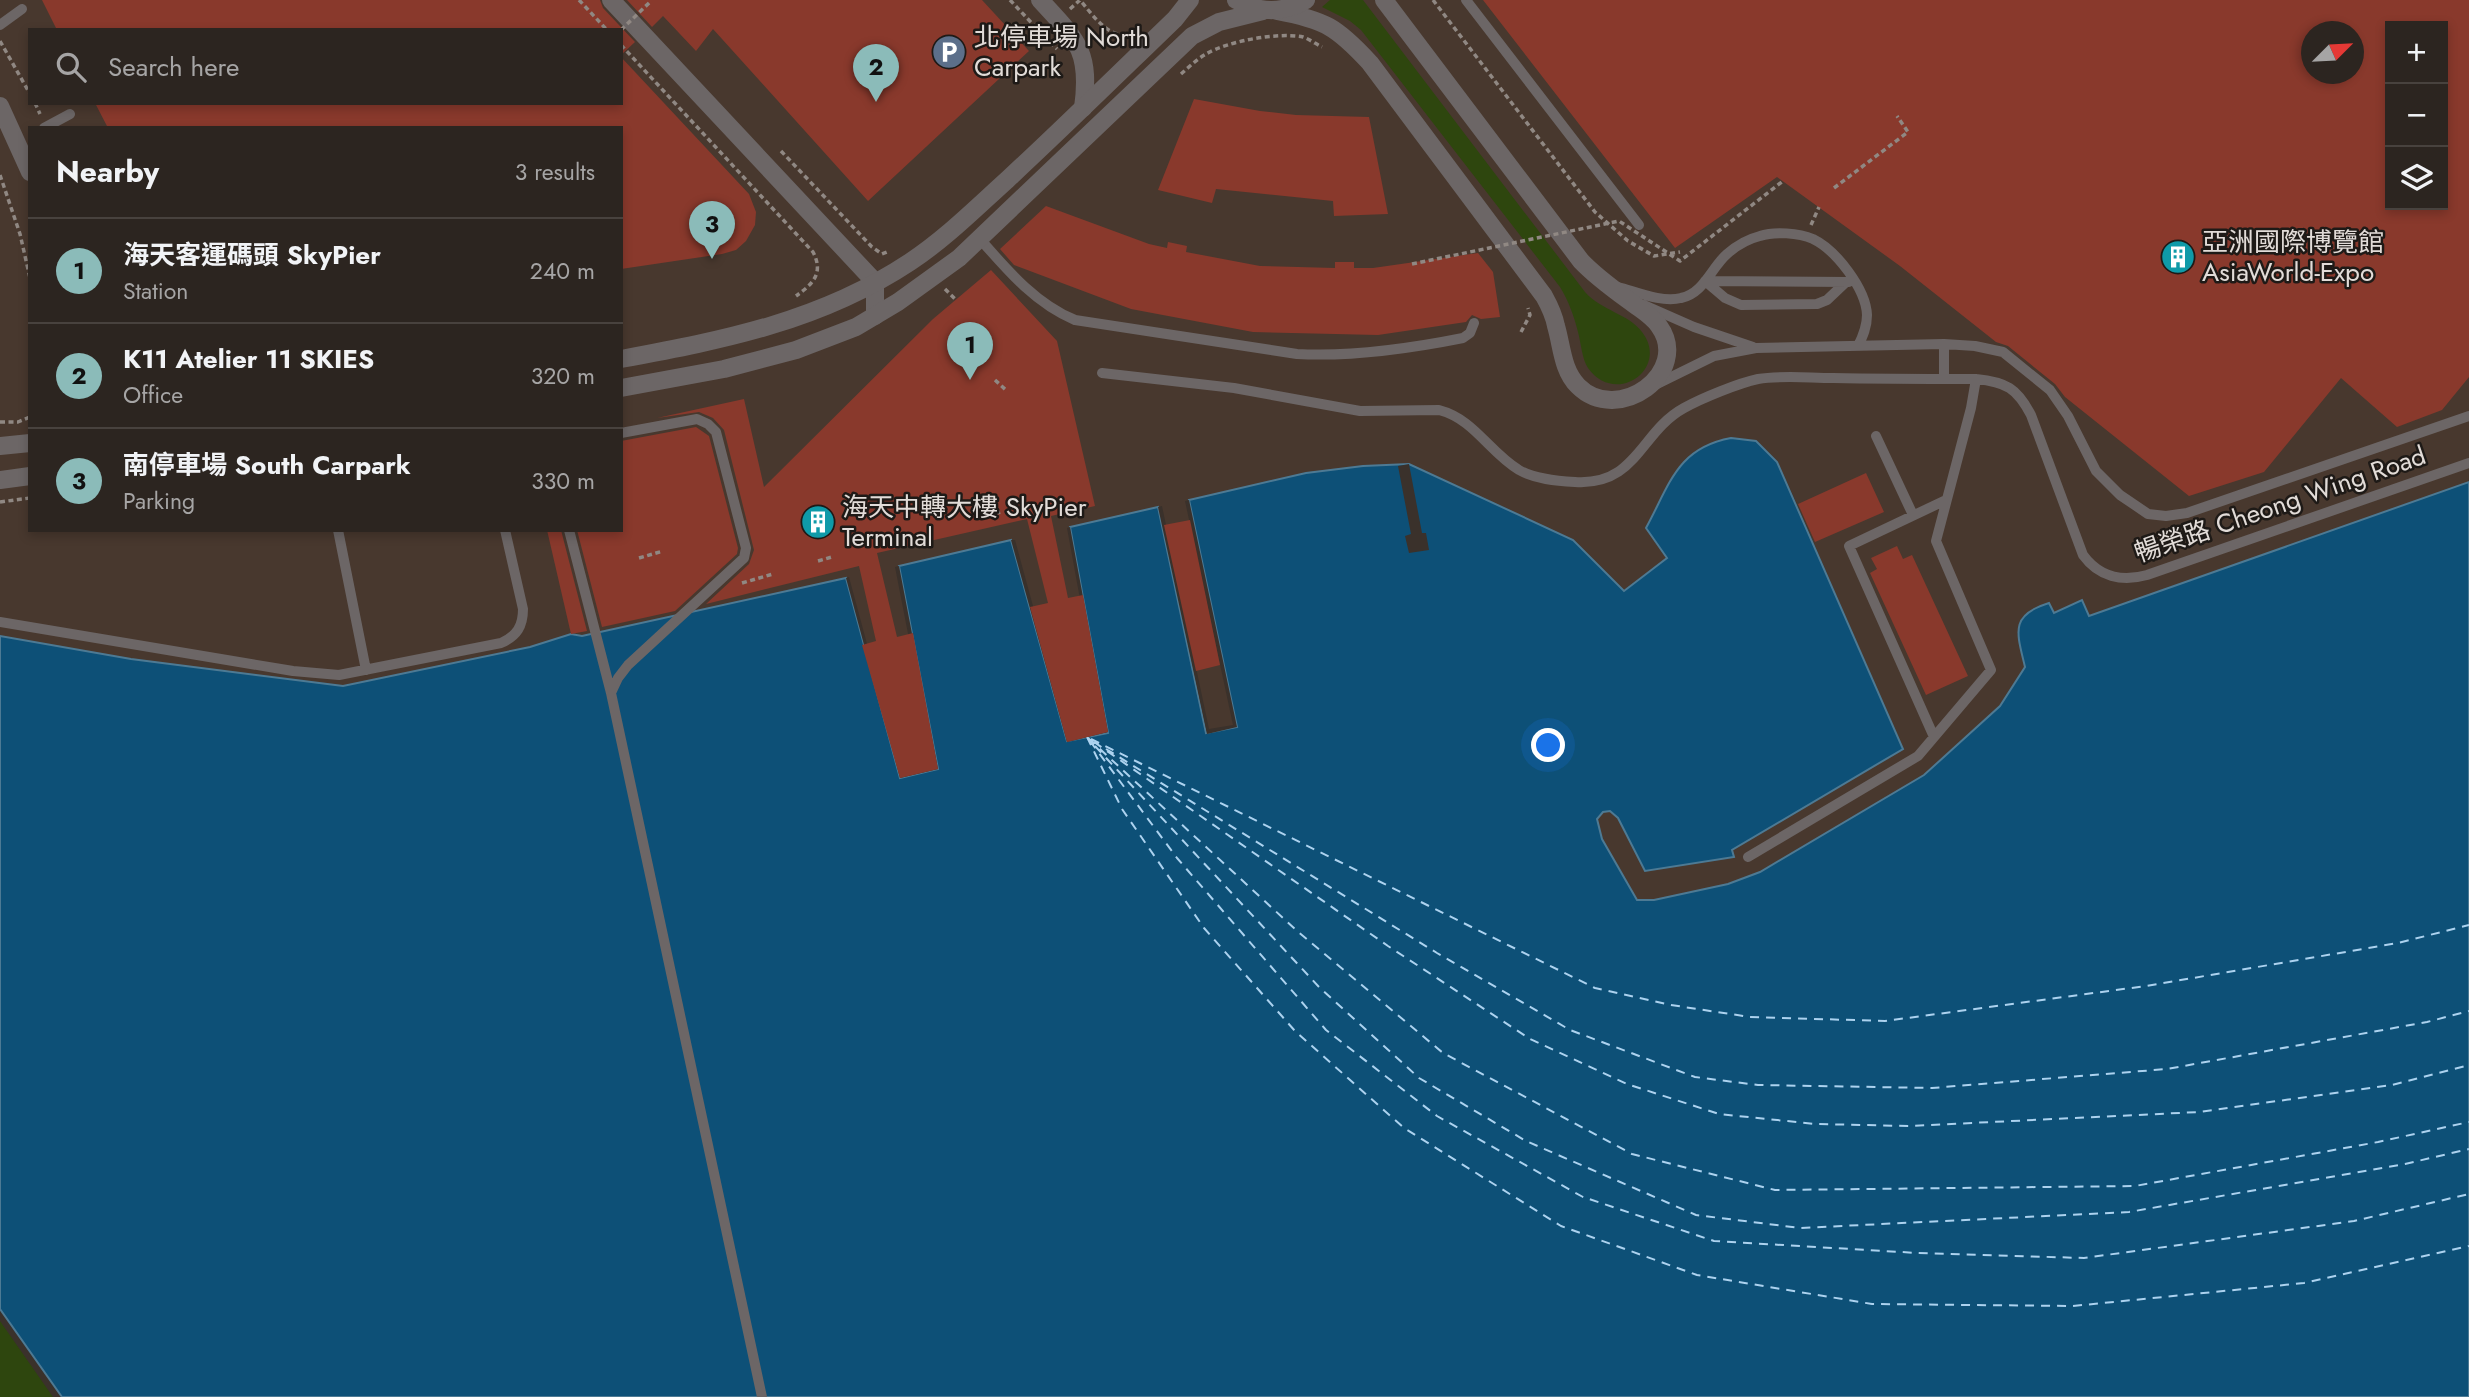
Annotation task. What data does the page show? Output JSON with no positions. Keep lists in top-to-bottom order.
{
  "streets": {
    "lane": ["暢榮路 Cheong Wing Road"]
  },
  "places": {
    "parking": ["北停車場 North Carpark"],
    "building": ["亞洲國際博覽館 AsiaWorld-Expo", "海天中轉大樓 SkyPier Terminal"]
  },
  "north": "top right",
  "page": {
    "map_buttons": ["+", "−"],
    "search": "Search here",
    "pins": ["2", "3", "1"],
    "heading": ["Nearby", "3 results"],
    "list": [
      {
        "mark": "1",
        "name": "海天客運碼頭 SkyPier",
        "note": "Station",
        "value": "240 m"
      },
      {
        "mark": "2",
        "name": "K11 Atelier 11 SKIES",
        "note": "Office",
        "value": "320 m"
      },
      {
        "mark": "3",
        "name": "南停車場 South Carpark",
        "note": "Parking",
        "value": "330 m"
      }
    ]
  }
}
